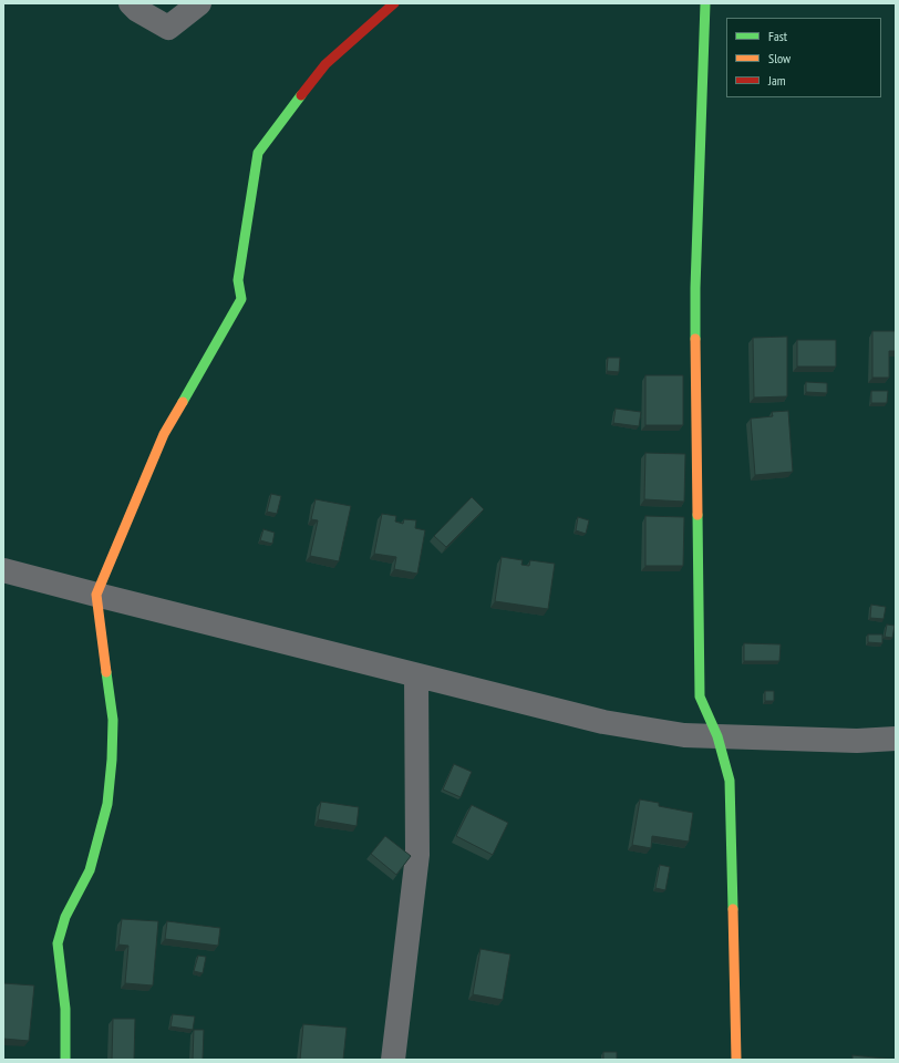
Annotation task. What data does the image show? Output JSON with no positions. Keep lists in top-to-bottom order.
{
  "legend": ["Fast", "Slow", "Jam"]
}
